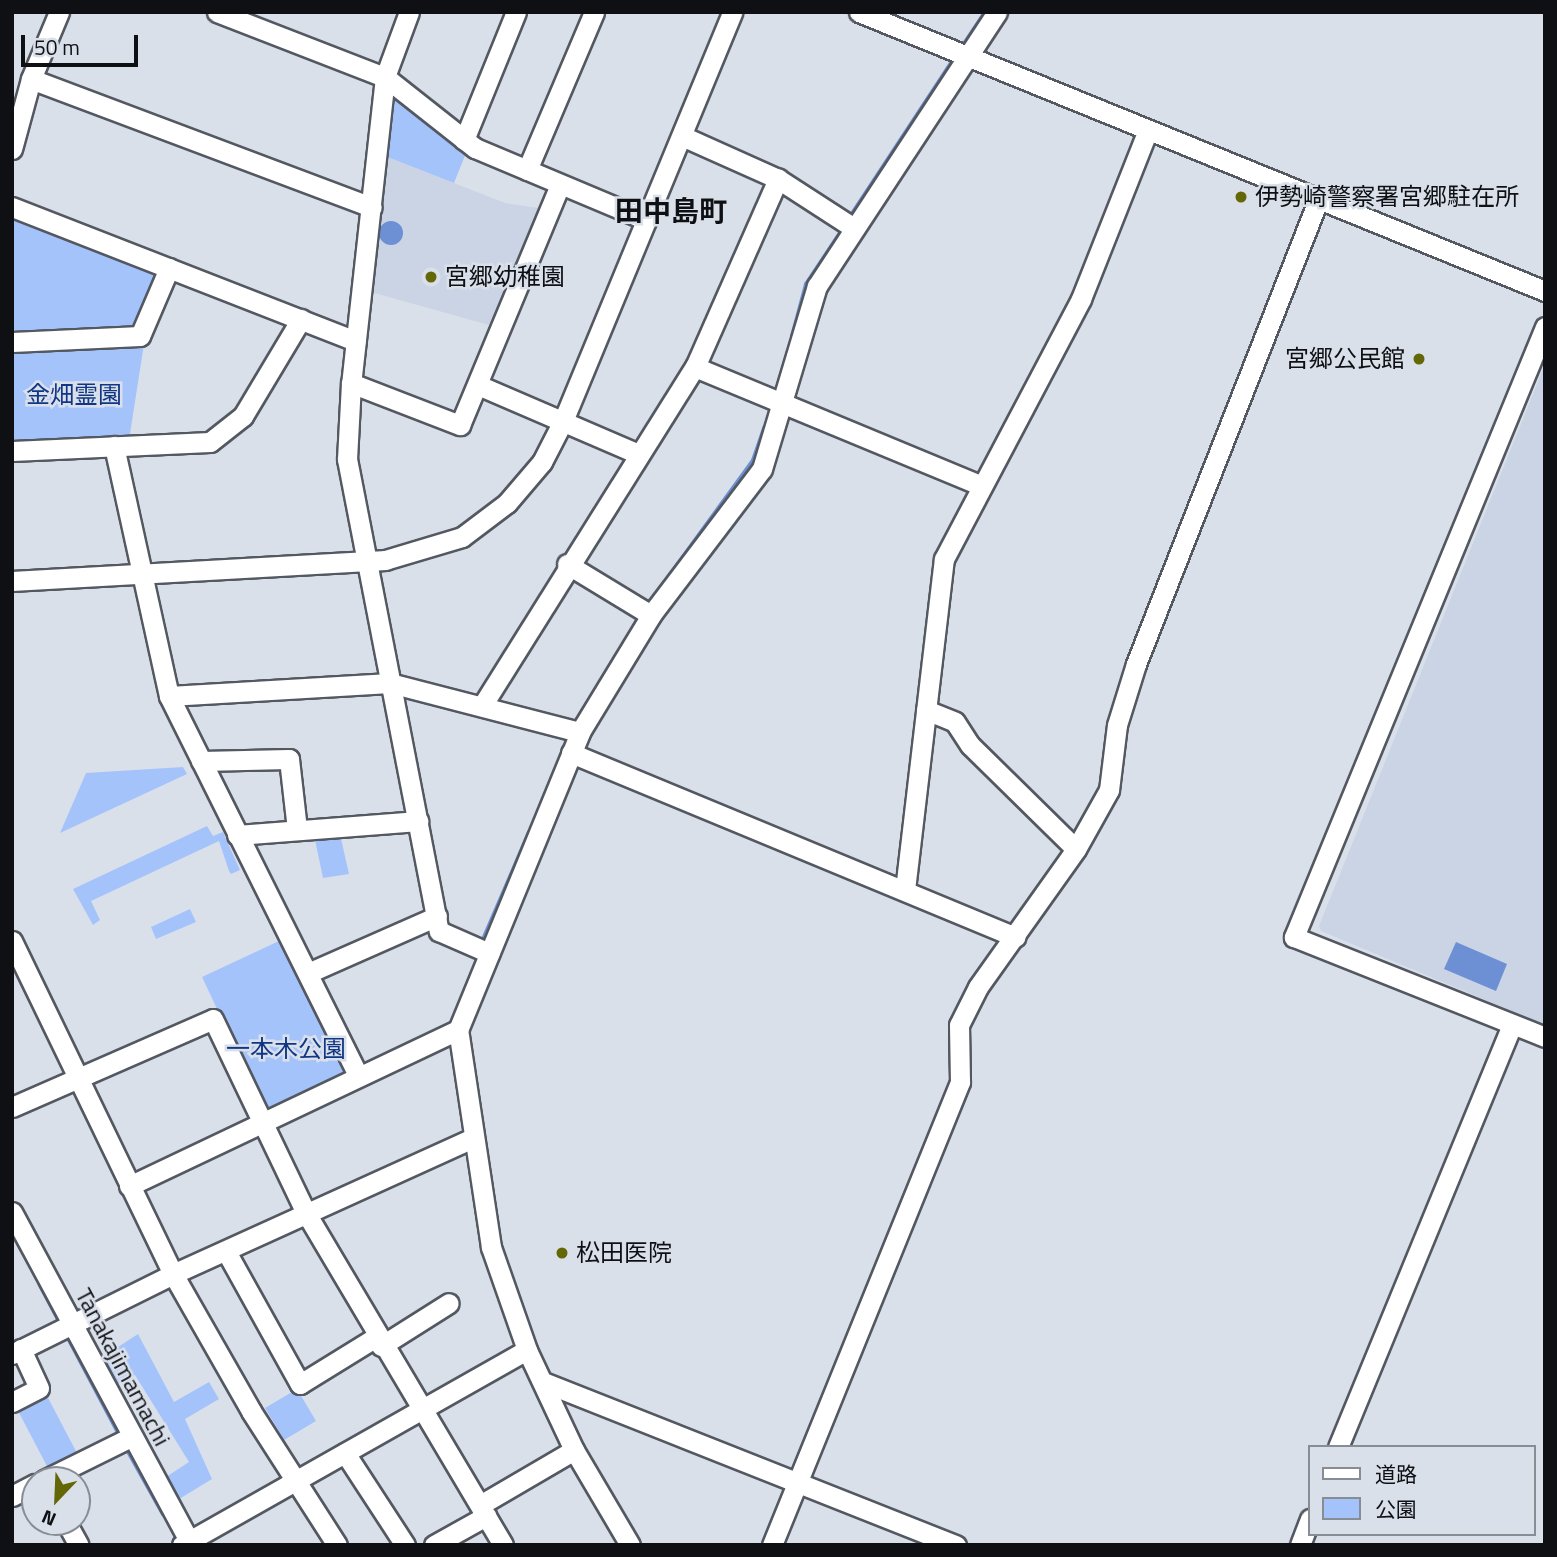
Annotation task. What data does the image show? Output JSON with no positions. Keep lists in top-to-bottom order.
{
  "streets": {
    "street": ["Tanakajimamachi"]
  },
  "districts": ["田中島町"],
  "parks": ["金畑霊園", "一本木公園"],
  "places": [
    "伊勢崎警察署宮郷駐在所",
    "宮郷幼稚園",
    "宮郷公民館",
    "松田医院"
  ],
  "legend": ["道路", "公園"],
  "scale_bar": "50 m",
  "north": "bottom left"
}
